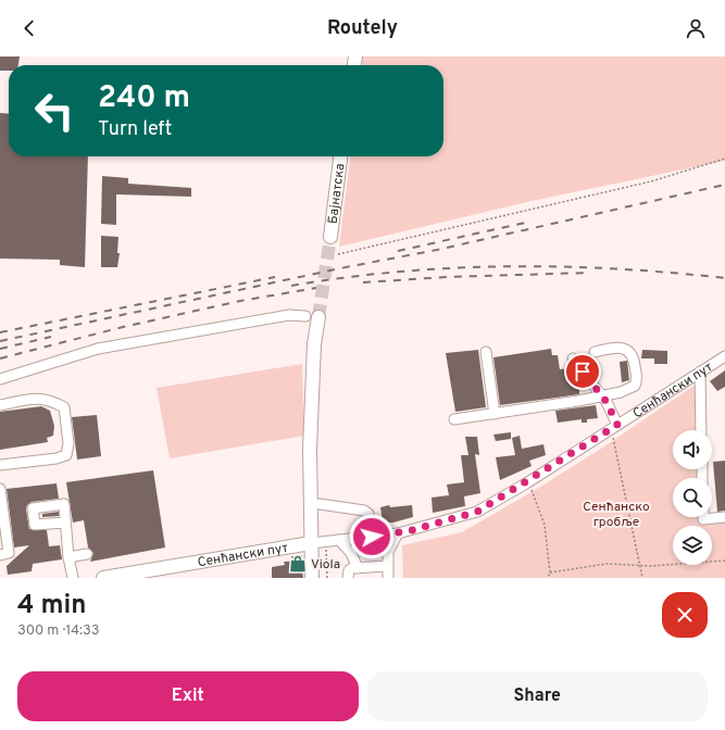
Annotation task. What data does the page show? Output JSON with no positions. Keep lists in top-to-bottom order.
{
  "streets": {
    "main road": ["Бајнатска", "Сенћански пут"]
  },
  "parks": ["Сенћанско гробље"],
  "places": {
    "shop": ["Viola"]
  },
  "page": {
    "header": "Routely",
    "turn": ["240 m", "Turn left"],
    "heading": ["4 min", "300 m · 14:33"],
    "buttons": ["Exit", "Share"]
  }
}
